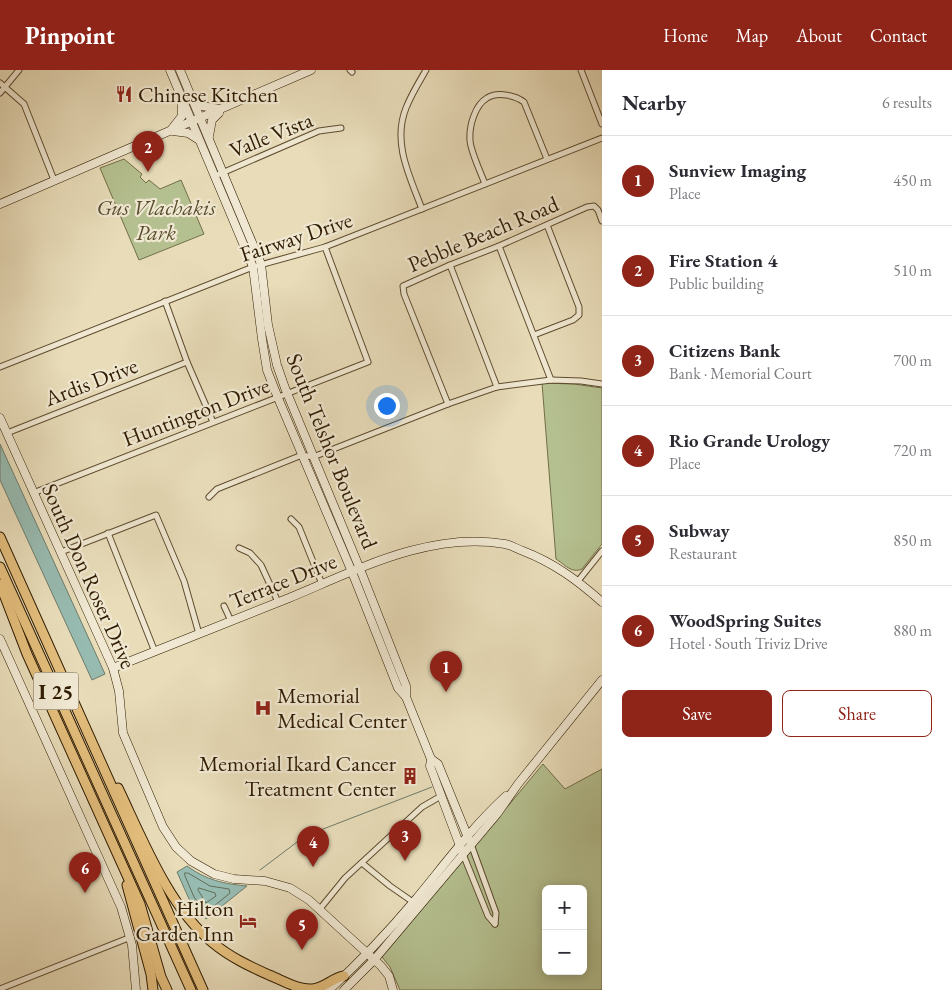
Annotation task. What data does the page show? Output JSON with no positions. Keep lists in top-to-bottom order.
{
  "streets": {
    "highway": ["I 25"],
    "main road": ["South Telshor Boulevard", "South Don Roser Drive", "Terrace Drive"],
    "street": [
      "Valle Vista",
      "Pebble Beach Road",
      "Fairway Drive",
      "Ardis Drive",
      "Huntington Drive"
    ]
  },
  "crossings": [
    ["Valle Vista", "South Telshor Boulevard"],
    ["Fairway Drive", "Huntington Drive"],
    ["Fairway Drive", "South Telshor Boulevard"],
    ["Ardis Drive", "South Don Roser Drive"],
    ["Huntington Drive", "South Telshor Boulevard"],
    ["Huntington Drive", "South Don Roser Drive"],
    ["South Telshor Boulevard", "Terrace Drive"],
    ["South Don Roser Drive", "Terrace Drive"]
  ],
  "parks": ["Gus Vlachakis Park"],
  "places": {
    "restaurant": ["Chinese Kitchen"],
    "hospital": ["Memorial Medical Center"],
    "building": ["Memorial Ikard Cancer Treatment Center"],
    "hotel": ["Hilton Garden Inn"]
  },
  "page": {
    "header": "Pinpoint",
    "nav": [
      "Home",
      "Map",
      "About",
      "Contact"
    ],
    "heading": ["Nearby", "6 results"],
    "pins": [
      "2",
      "1",
      "3",
      "4",
      "6",
      "5"
    ],
    "list": [
      {
        "mark": "1",
        "name": "Sunview Imaging",
        "note": "Place",
        "value": "450 m"
      },
      {
        "mark": "2",
        "name": "Fire Station 4",
        "note": "Public building",
        "value": "510 m"
      },
      {
        "mark": "3",
        "name": "Citizens Bank",
        "note": "Bank · Memorial Court",
        "value": "700 m"
      },
      {
        "mark": "4",
        "name": "Rio Grande Urology",
        "note": "Place",
        "value": "720 m"
      },
      {
        "mark": "5",
        "name": "Subway",
        "note": "Restaurant",
        "value": "850 m"
      },
      {
        "mark": "6",
        "name": "WoodSpring Suites",
        "note": "Hotel · South Triviz Drive",
        "value": "880 m"
      }
    ],
    "buttons": ["Save", "Share"],
    "map_buttons": ["+", "−"]
  }
}
